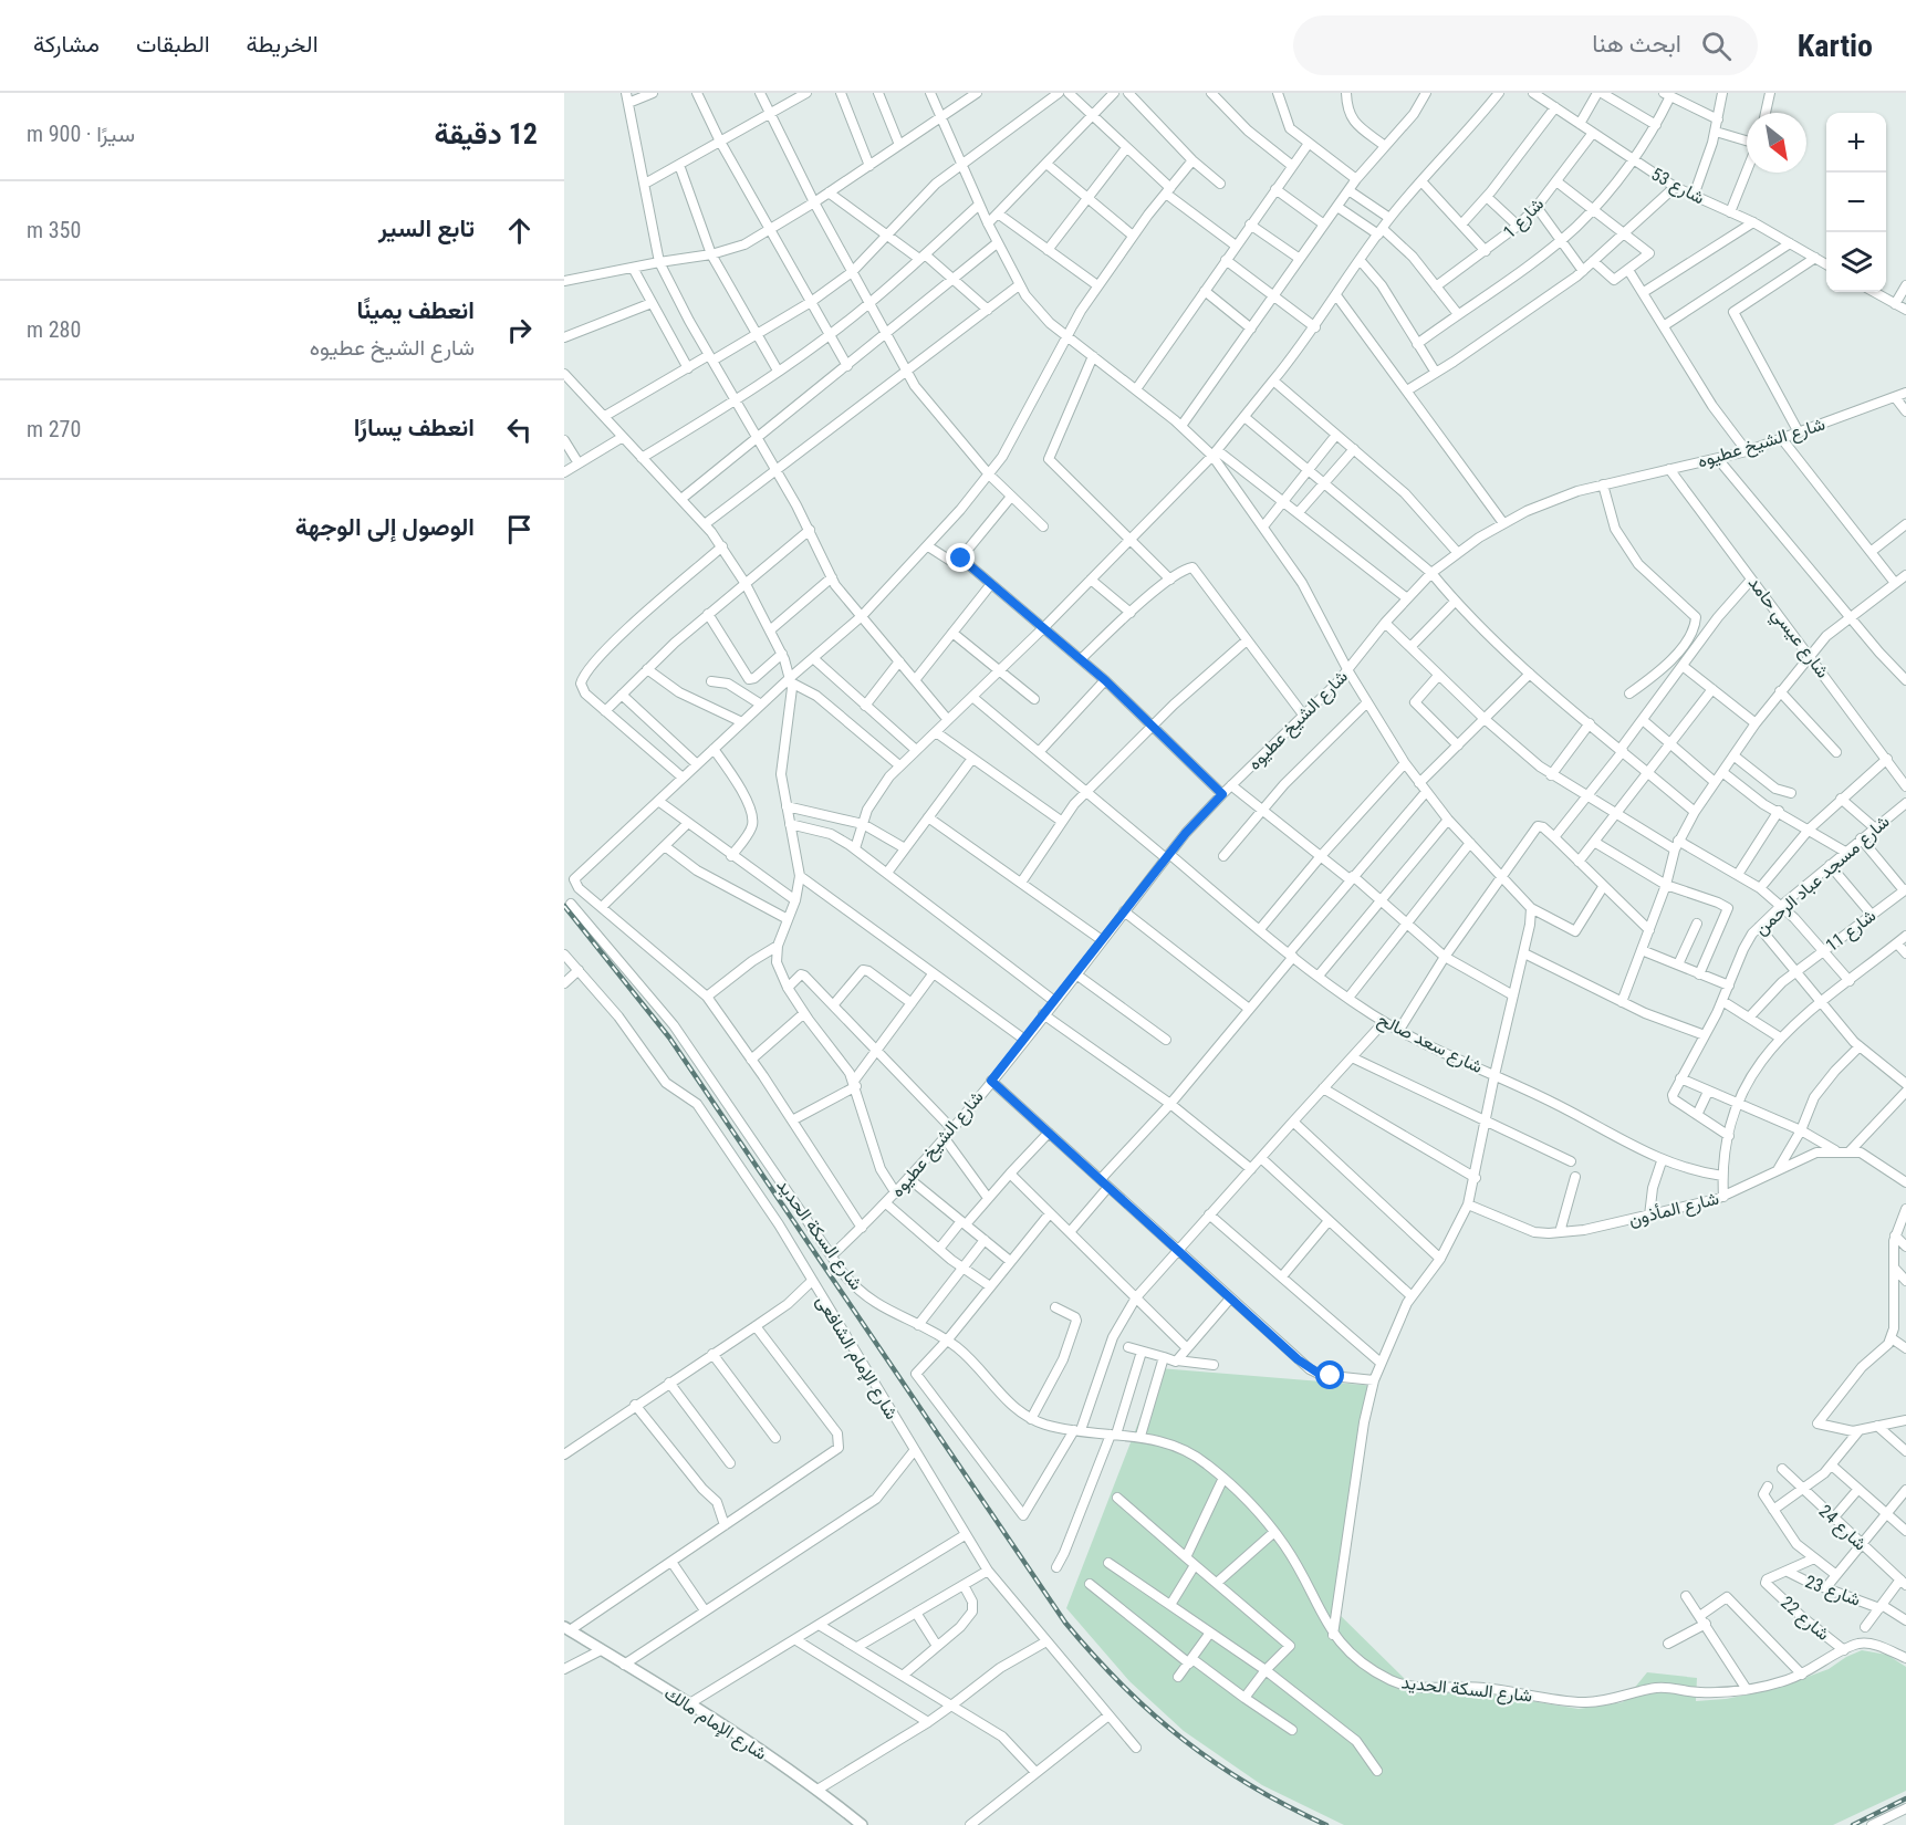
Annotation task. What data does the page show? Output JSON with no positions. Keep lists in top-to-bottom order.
{
  "streets": {
    "street": [
      "شارع 53",
      "شارع 1",
      "شارع الشيخ عطيوه",
      "شارع عيسي حامد",
      "شارع مسجد عباد الرحمن",
      "شارع 11",
      "شارع سعد صالح",
      "شارع المأذون",
      "شارع السكة الحديد",
      "شارع الإمام الشافعى",
      "شارع 24",
      "شارع 23",
      "شارع 22",
      "شارع الإمام مالك"
    ]
  },
  "crossings": [
    ["شارع 53", "شارع 1"],
    ["شارع الشيخ عطيوه", "شارع عيسي حامد"],
    ["شارع الشيخ عطيوه", "شارع سعد صالح"],
    ["شارع الشيخ عطيوه", "شارع السكة الحديد"],
    ["شارع السكة الحديد", "شارع 22"],
    ["شارع 23", "شارع 22"]
  ],
  "north": "bottom right",
  "page": {
    "header": "Kartio",
    "search": "ابحث هنا",
    "nav": ["الخريطة", "الطبقات", "مشاركة"],
    "heading": ["12 دقيقة", "سيرًا · 900 m"],
    "map_buttons": ["+", "−"],
    "list": [
      ["تابع السير", "350 m"],
      ["انعطف يمينًا", "شارع الشيخ عطيوه", "280 m"],
      ["انعطف يسارًا", "270 m"],
      "الوصول إلى الوجهة"
    ]
  }
}
